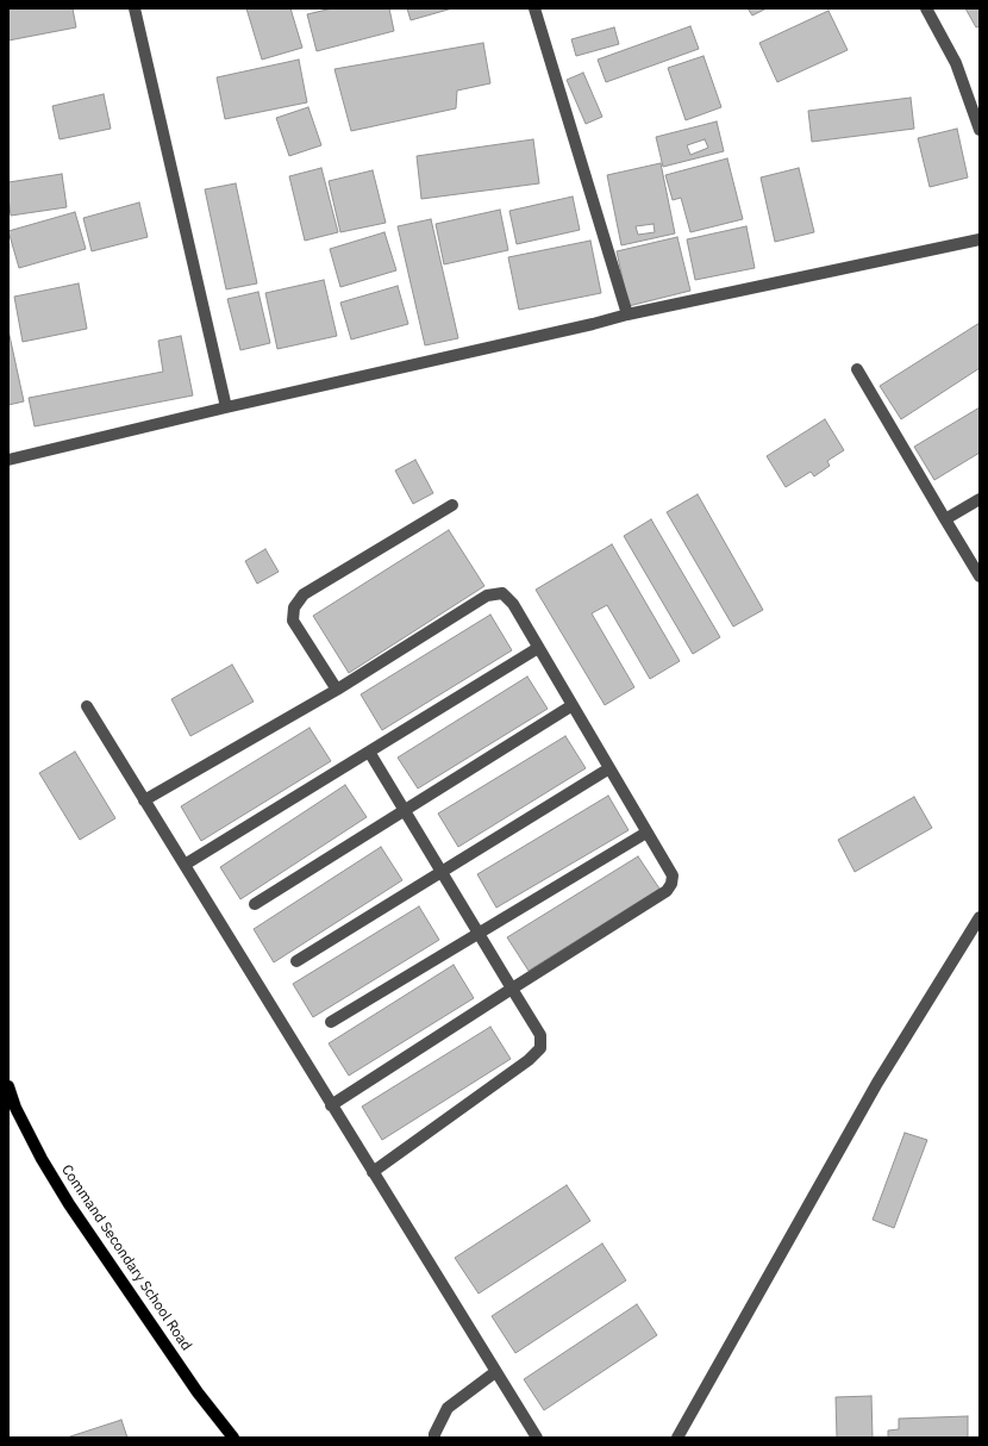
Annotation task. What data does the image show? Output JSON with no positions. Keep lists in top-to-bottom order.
{
  "streets": {
    "main road": ["Command Secondary School Road"]
  }
}
